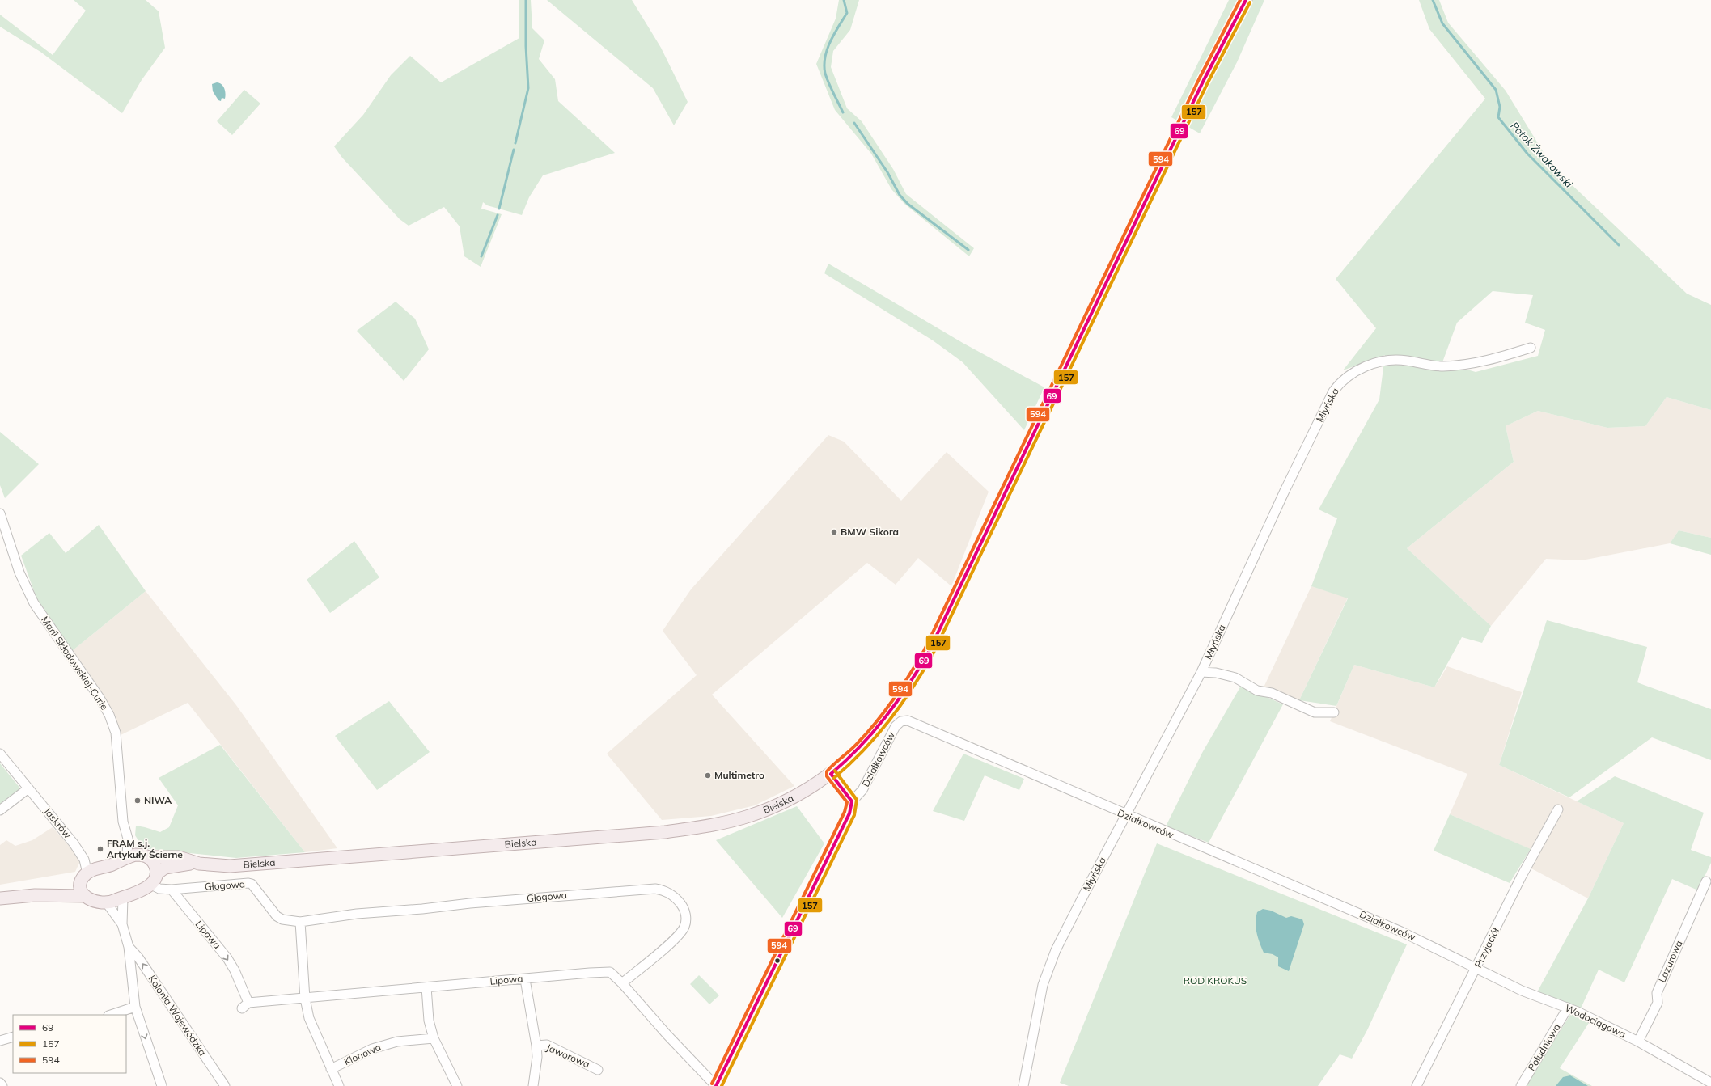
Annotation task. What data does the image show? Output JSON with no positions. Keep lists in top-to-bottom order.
{
  "streets": {
    "main road": ["Bielska"],
    "street": [
      "Młyńska",
      "Marii Skłodowskiej-Curie",
      "Działkowców",
      "Jaskrów",
      "Głogowa",
      "Lipowa",
      "Przyjaciół",
      "Lazurowa",
      "Kolonia Wojewódzka",
      "Wodociągowa",
      "Południowa",
      "Klonowa",
      "Jaworowa"
    ]
  },
  "crossings": [
    ["Młyńska", "Działkowców"],
    ["Marii Skłodowskiej-Curie", "Bielska"],
    ["Działkowców", "Przyjaciół"],
    ["Działkowców", "Wodociągowa"],
    ["Głogowa", "Lipowa"],
    ["Lipowa", "Jaworowa"],
    ["Przyjaciół", "Wodociągowa"],
    ["Lazurowa", "Wodociągowa"],
    ["Wodociągowa", "Południowa"]
  ],
  "water": ["Potok Żwakowski"],
  "parks": ["ROD KROKUS"],
  "places": [
    "BMW Sikora",
    "Multimetro",
    "NIWA",
    "FRAM s.j. Artykuły Ścierne"
  ],
  "lines": ["transit line 69", "transit line 594", "transit line 157"],
  "legend": ["69", "157", "594"]
}
